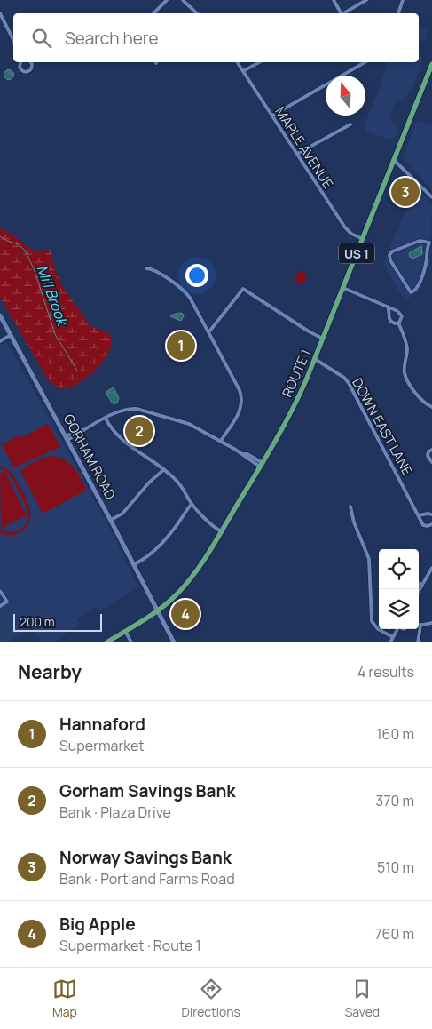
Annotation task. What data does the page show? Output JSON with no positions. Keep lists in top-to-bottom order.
{
  "streets": {
    "main road": ["US 1", "ROUTE 1", "GORHAM ROAD"],
    "street": ["MAPLE AVENUE", "DOWN EAST LANE"]
  },
  "crossings": [
    ["MAPLE AVENUE", "ROUTE 1"],
    ["ROUTE 1", "DOWN EAST LANE"],
    ["ROUTE 1", "GORHAM ROAD"]
  ],
  "water": ["Mill Brook"],
  "scale_bar": "200 m",
  "north": "top",
  "page": {
    "search": "Search here",
    "pins": [
      "3",
      "1",
      "2",
      "4"
    ],
    "scale": "200 m",
    "heading": ["Nearby", "4 results"],
    "list": [
      {
        "mark": "1",
        "name": "Hannaford",
        "note": "Supermarket",
        "value": "160 m"
      },
      {
        "mark": "2",
        "name": "Gorham Savings Bank",
        "note": "Bank · Plaza Drive",
        "value": "370 m"
      },
      {
        "mark": "3",
        "name": "Norway Savings Bank",
        "note": "Bank · Portland Farms Road",
        "value": "510 m"
      },
      {
        "mark": "4",
        "name": "Big Apple",
        "note": "Supermarket · Route 1",
        "value": "760 m"
      }
    ],
    "nav": ["Map", "Directions", "Saved"]
  }
}
